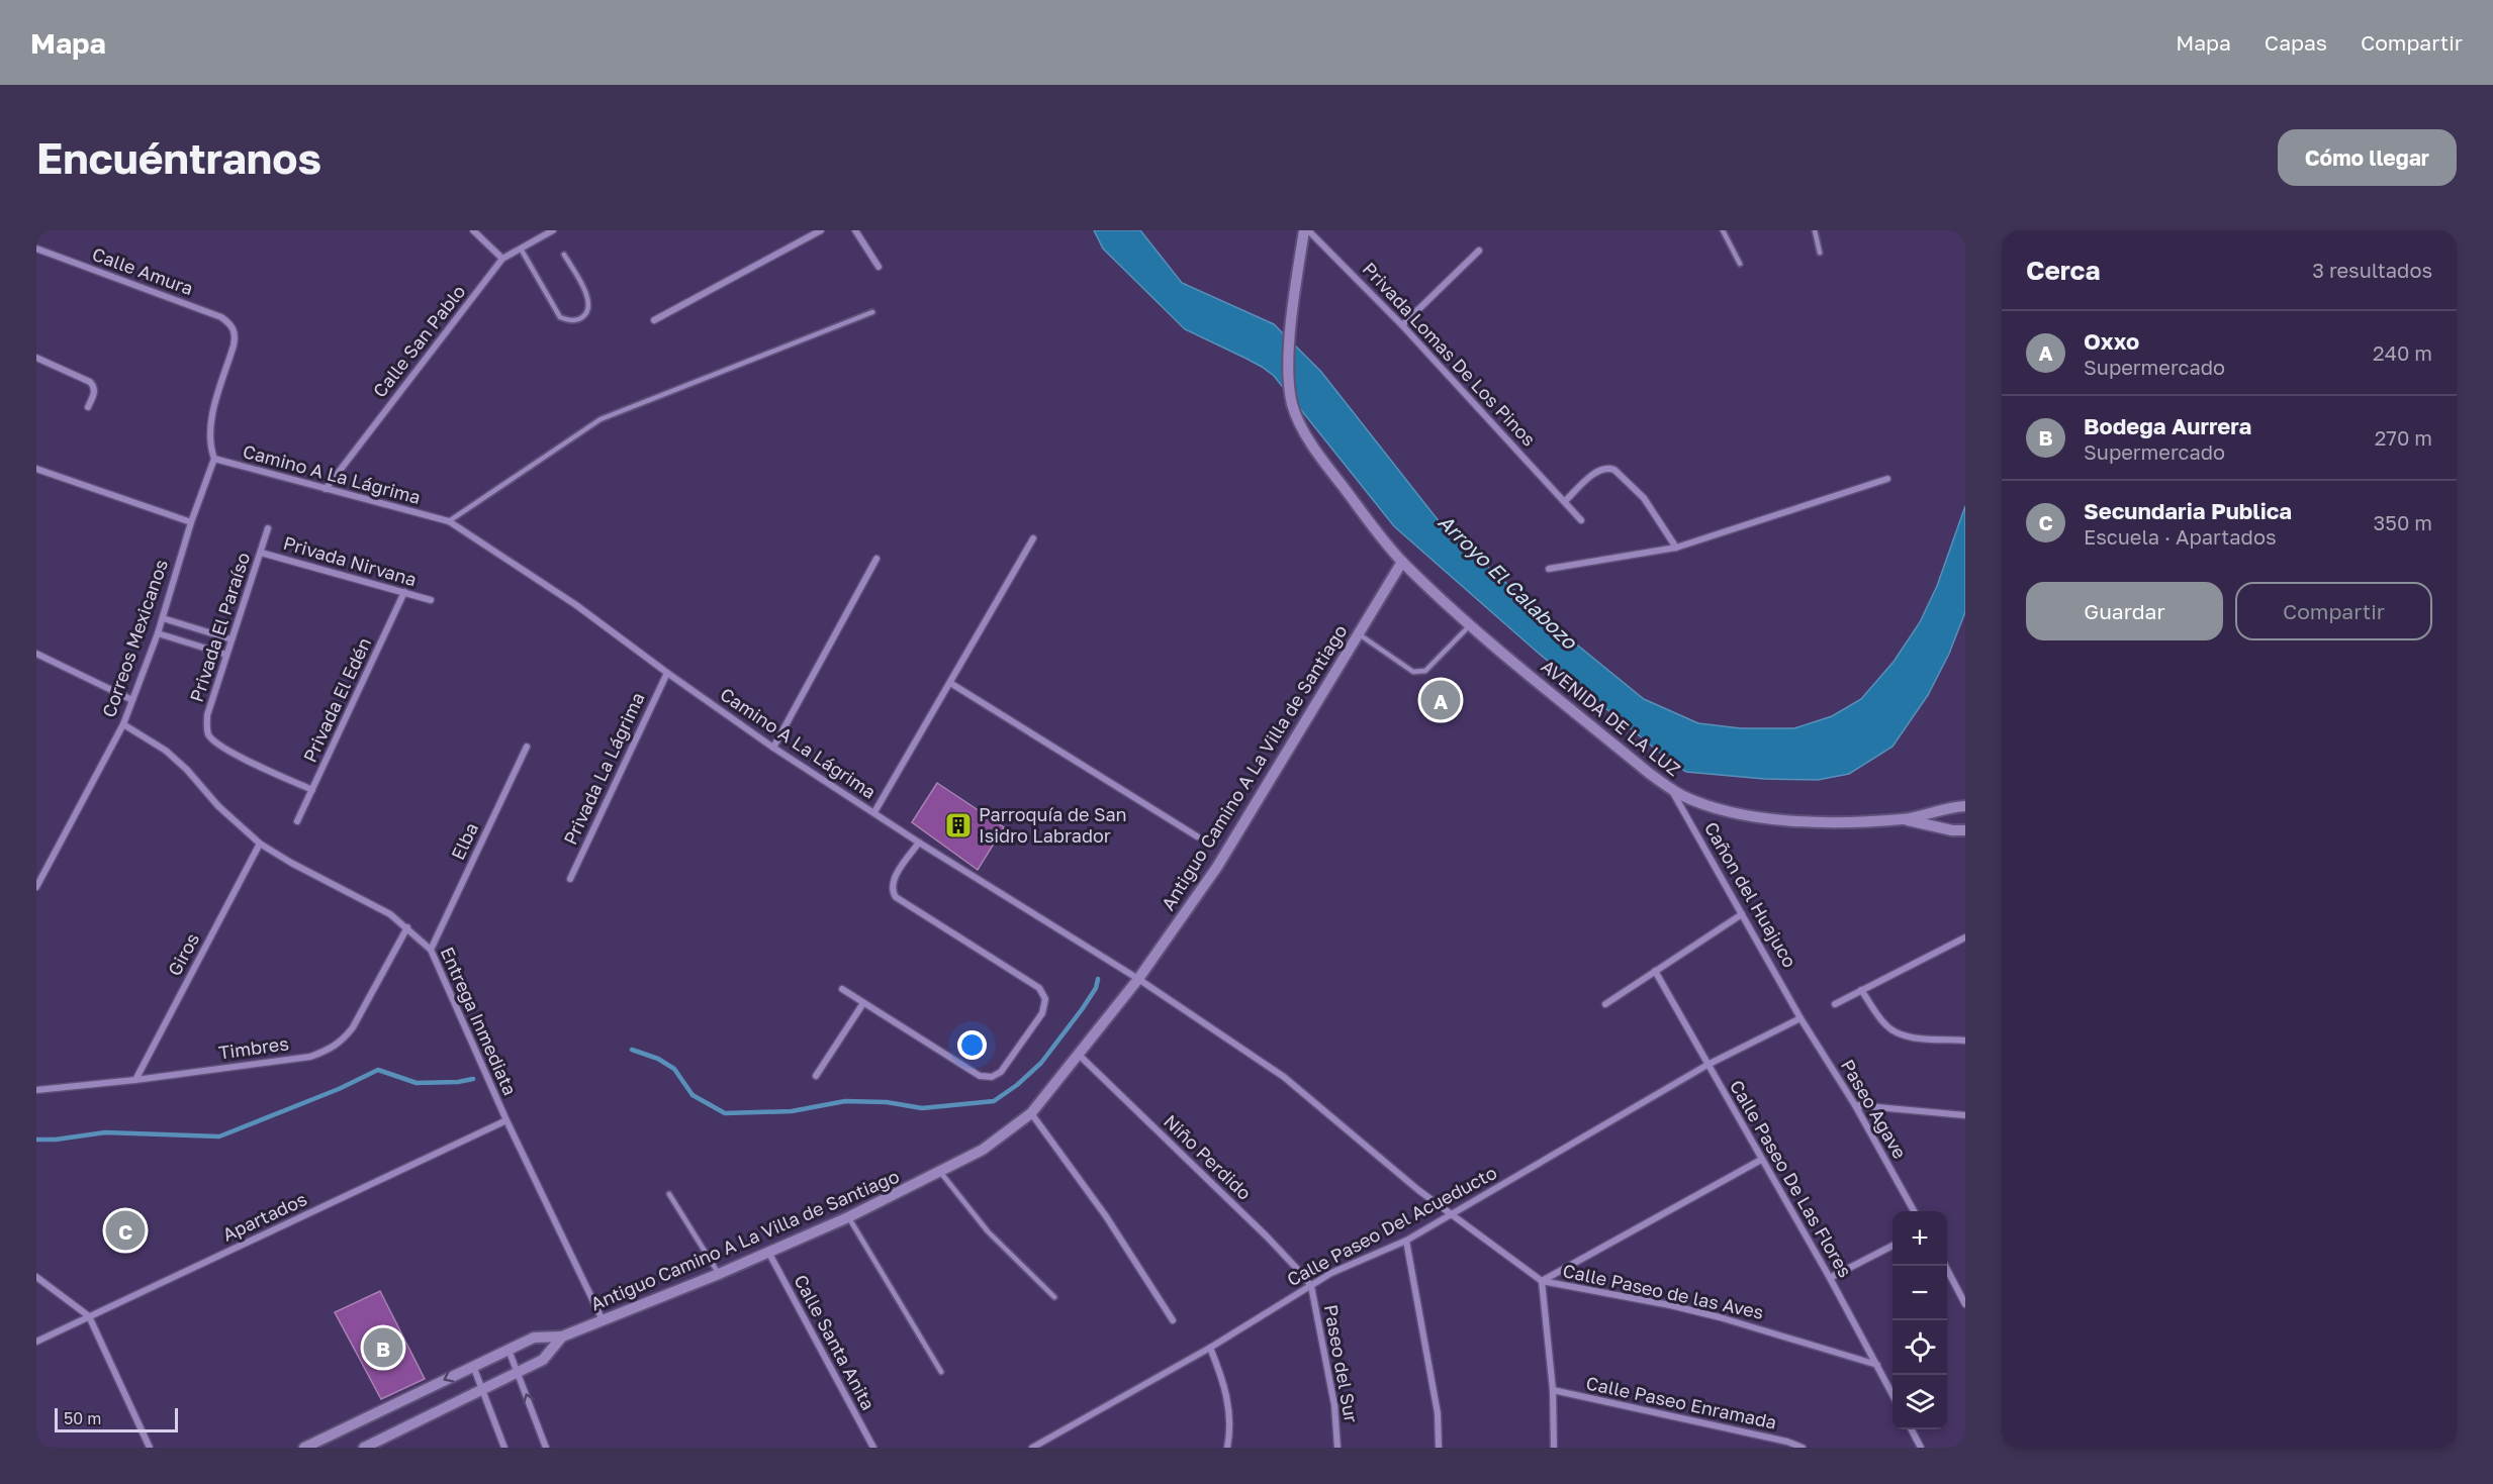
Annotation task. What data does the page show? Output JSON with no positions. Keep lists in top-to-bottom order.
{
  "streets": {
    "street": [
      "Calle Amura",
      "Calle San Pablo",
      "Privada Lomas De Los Pinos",
      "Camino A La Lágrima",
      "Privada Nirvana",
      "Privada El Paraíso",
      "Correos Mexicanos",
      "Privada El Edén",
      "AVENIDA DE LA LUZ",
      "Antiguo Camino A La Villa de Santiago",
      "Privada La Lágrima",
      "Elba",
      "Cañon del Huajuco",
      "Giros",
      "Entrega Inmediata",
      "Timbres",
      "Paseo Agave",
      "Niño Perdido",
      "Calle Paseo De Las Flores",
      "Apartados",
      "Calle Paseo Del Acueducto",
      "Calle Paseo de las Aves",
      "Calle Santa Anita",
      "Paseo del Sur",
      "Calle Paseo Enramada"
    ]
  },
  "crossings": [
    ["Calle Amura", "Camino A La Lágrima"],
    ["Calle San Pablo", "Camino A La Lágrima"],
    ["Camino A La Lágrima", "Correos Mexicanos"],
    ["Camino A La Lágrima", "Antiguo Camino A La Villa de Santiago"],
    ["Camino A La Lágrima", "Privada La Lágrima"],
    ["Camino A La Lágrima", "Calle Paseo Del Acueducto"],
    ["Camino A La Lágrima", "Calle Paseo de las Aves"],
    ["Privada Nirvana", "Privada El Paraíso"],
    ["Privada Nirvana", "Privada El Edén"],
    ["Privada El Paraíso", "Privada El Edén"],
    ["Correos Mexicanos", "Entrega Inmediata"],
    ["AVENIDA DE LA LUZ", "Antiguo Camino A La Villa de Santiago"],
    ["AVENIDA DE LA LUZ", "Cañon del Huajuco"],
    ["Antiguo Camino A La Villa de Santiago", "Entrega Inmediata"],
    ["Antiguo Camino A La Villa de Santiago", "Niño Perdido"],
    ["Antiguo Camino A La Villa de Santiago", "Calle Santa Anita"],
    ["Elba", "Entrega Inmediata"],
    ["Cañon del Huajuco", "Paseo Agave"],
    ["Cañon del Huajuco", "Calle Paseo Del Acueducto"],
    ["Giros", "Entrega Inmediata"],
    ["Giros", "Timbres"],
    ["Entrega Inmediata", "Timbres"],
    ["Entrega Inmediata", "Apartados"],
    ["Paseo Agave", "Calle Paseo Del Acueducto"],
    ["Niño Perdido", "Calle Paseo Del Acueducto"],
    ["Niño Perdido", "Paseo del Sur"],
    ["Calle Paseo De Las Flores", "Calle Paseo Del Acueducto"],
    ["Calle Paseo De Las Flores", "Calle Paseo de las Aves"],
    ["Calle Paseo Del Acueducto", "Paseo del Sur"]
  ],
  "water": ["Arroyo El Calabozo"],
  "places": {
    "building": ["Parroquía de San Isidro Labrador"]
  },
  "scale_bar": "50 m",
  "page": {
    "header": "Mapa",
    "nav": ["Mapa", "Capas", "Compartir"],
    "buttons": [
      "Cómo llegar",
      ["Guardar", "Compartir"]
    ],
    "title": "Encuéntranos",
    "heading": ["Cerca", "3 resultados"],
    "list": [
      {
        "mark": "A",
        "name": "Oxxo",
        "note": "Supermercado",
        "value": "240 m"
      },
      {
        "mark": "B",
        "name": "Bodega Aurrera",
        "note": "Supermercado",
        "value": "270 m"
      },
      {
        "mark": "C",
        "name": "Secundaria Publica",
        "note": "Escuela · Apartados",
        "value": "350 m"
      }
    ],
    "pins": ["A", "C", "B"],
    "map_buttons": ["+", "−"],
    "scale": "50 m"
  }
}
